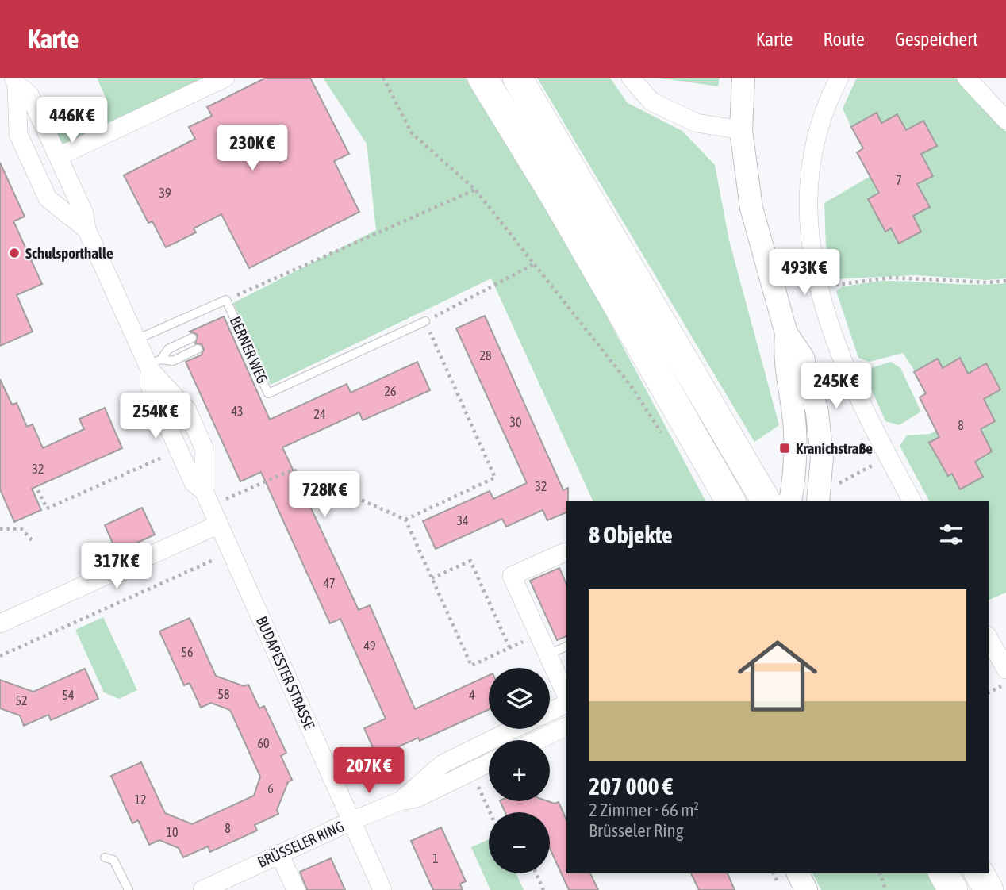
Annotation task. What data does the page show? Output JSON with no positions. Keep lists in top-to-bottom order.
{
  "streets": {
    "street": ["BUDAPESTER STRASSE", "BRÜSSELER RING"],
    "lane": ["BERNER WEG"]
  },
  "crossings": [
    ["BERNER WEG", "BUDAPESTER STRASSE"],
    ["BUDAPESTER STRASSE", "BRÜSSELER RING"]
  ],
  "places": {
    "other": ["Schulsporthalle"],
    "transit": ["Kranichstraße"]
  },
  "house_numbers": [
    "7",
    "39",
    "28",
    "26",
    "43",
    "24",
    "30",
    "8",
    "32",
    "32",
    "34",
    "47",
    "49",
    "56",
    "58",
    "54",
    "4",
    "52",
    "60",
    "6",
    "12",
    "8",
    "10",
    "1"
  ],
  "page": {
    "header": "Karte",
    "nav": ["Karte", "Route", "Gespeichert"],
    "price": [
      "446K €",
      "230K €",
      "493K €",
      "245K €",
      "254K €",
      "728K €",
      "317K €",
      "207K €"
    ],
    "heading": "8 Objekte",
    "list": [
      {
        "name": "207 000 €",
        "note": "2 Zimmer · 66 m² · Brüsseler Ring"
      }
    ],
    "map_buttons": ["+", "−"]
  }
}
